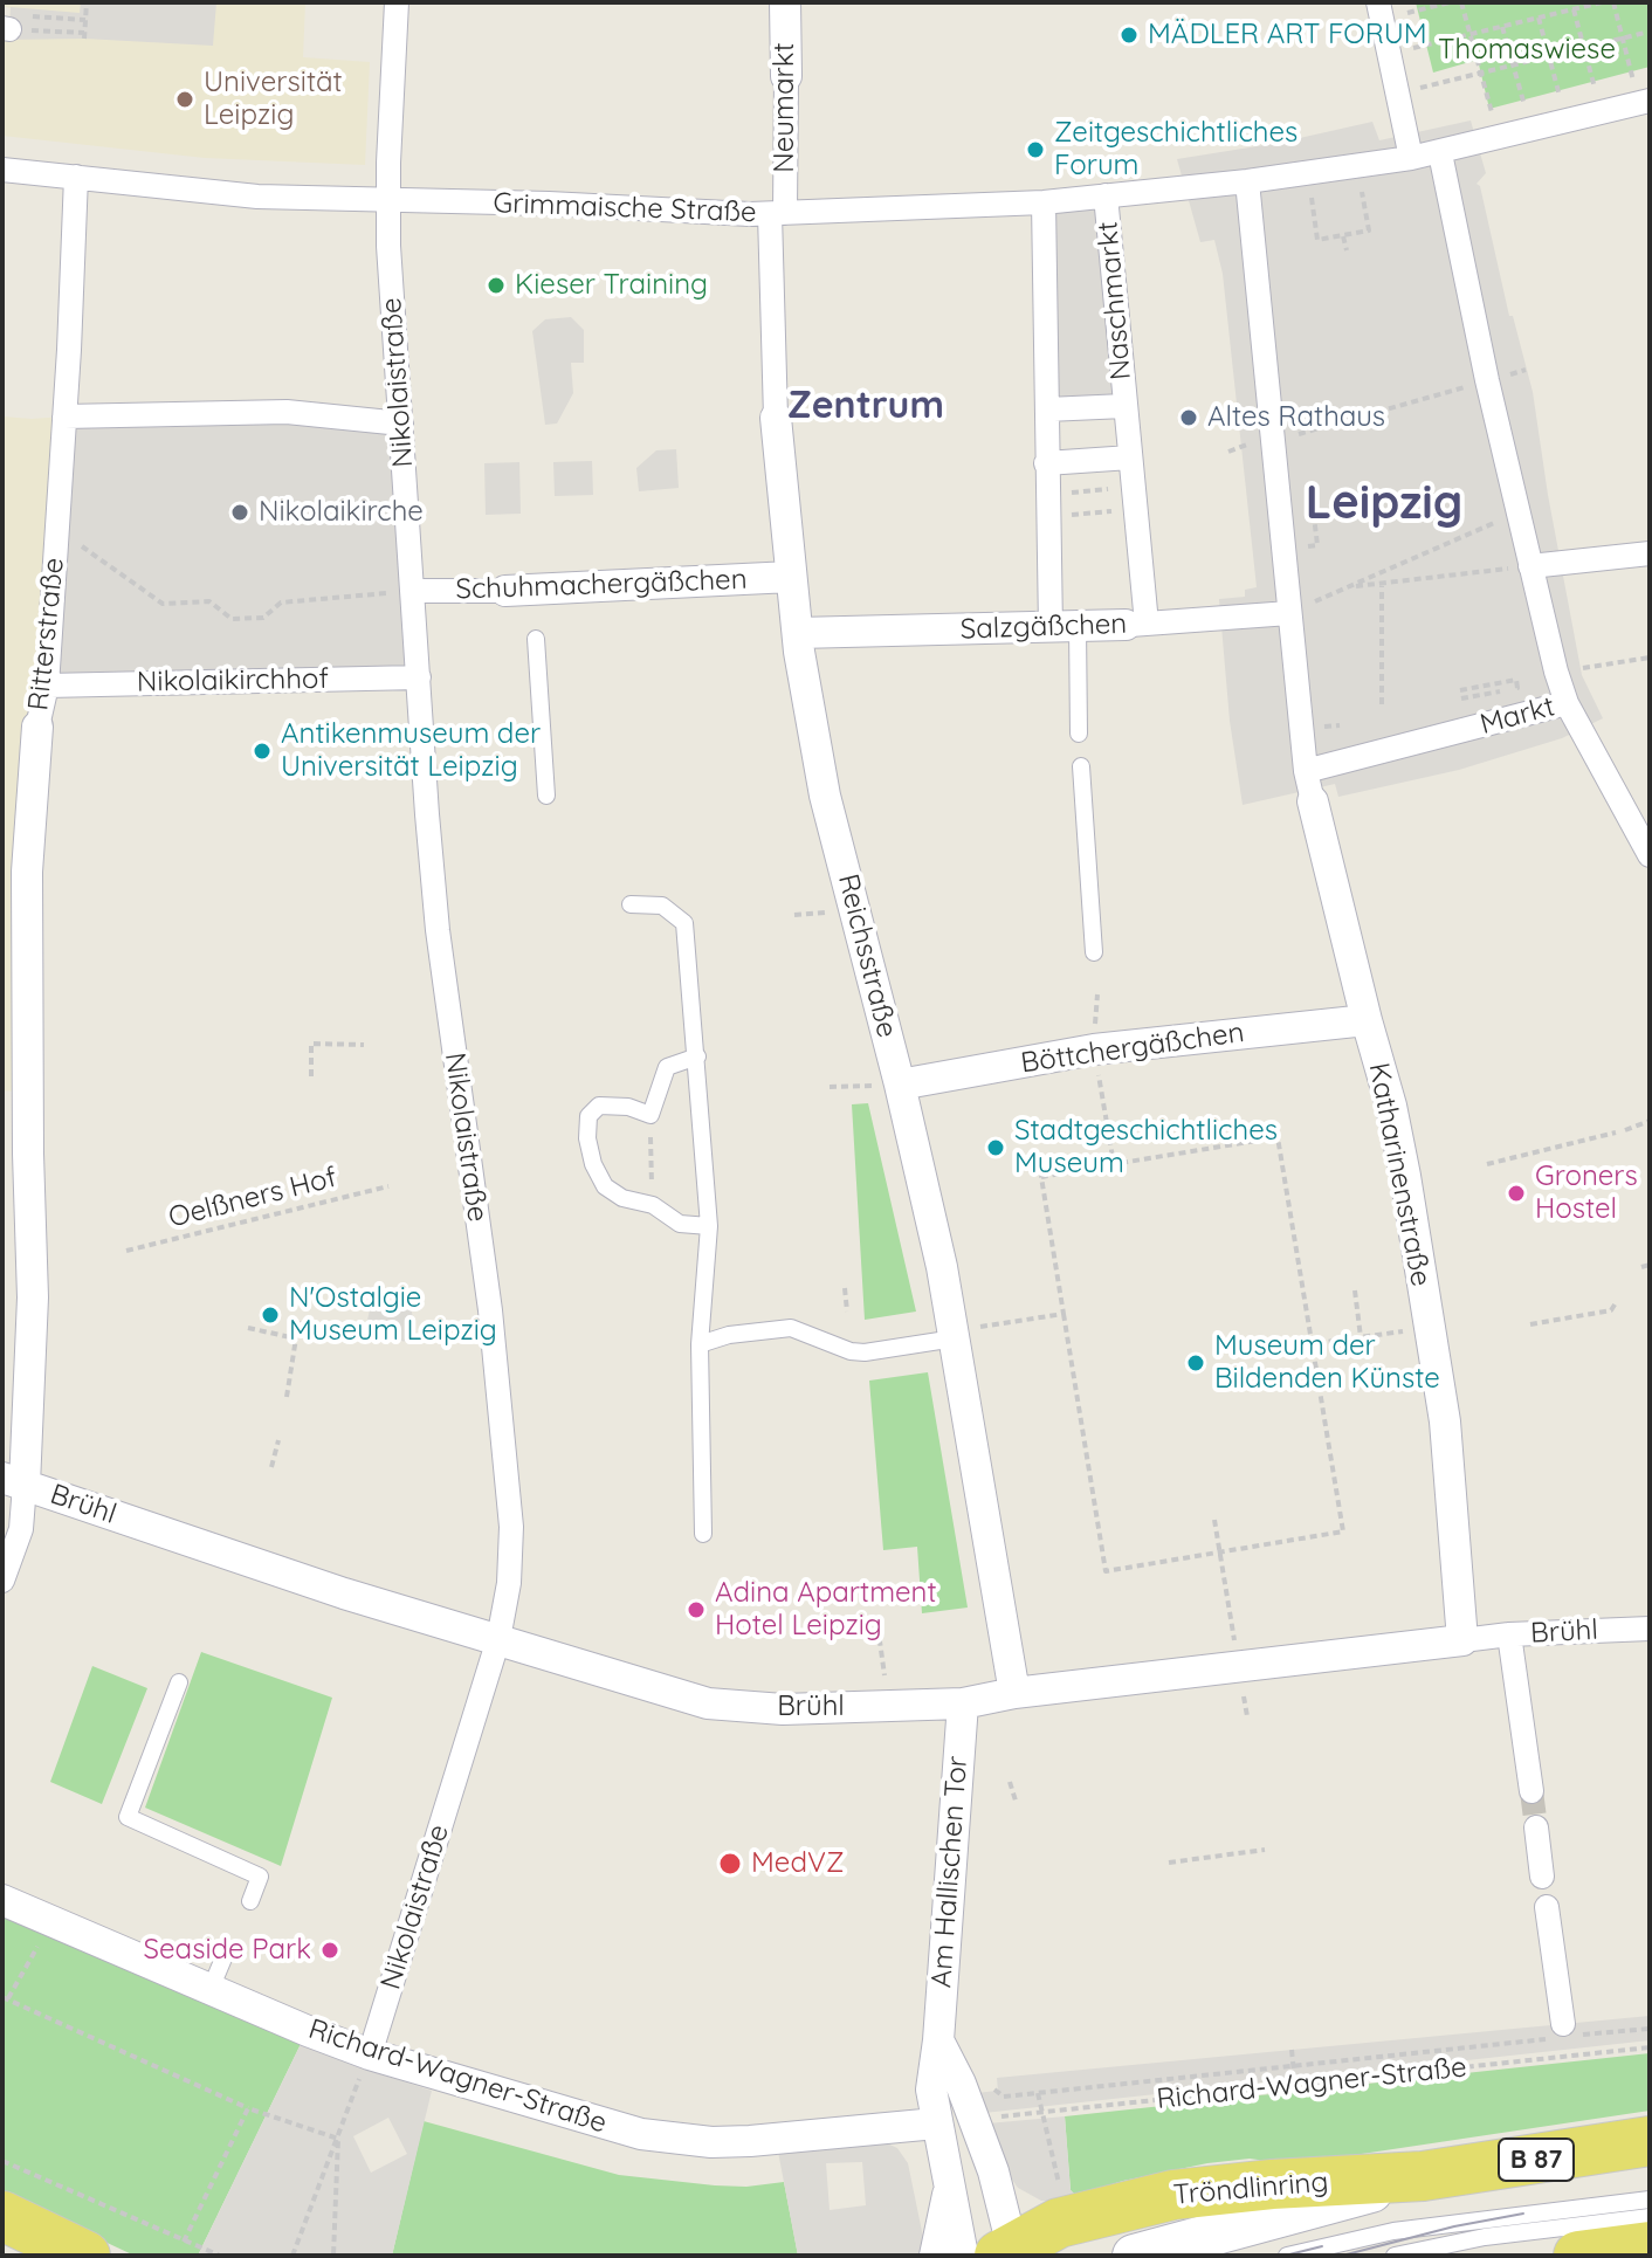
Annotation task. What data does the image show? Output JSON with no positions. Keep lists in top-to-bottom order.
{
  "streets": {
    "main road": ["B 87", "Tröndlinring"],
    "street": [
      "Neumarkt",
      "Grimmaische Straße",
      "Naschmarkt",
      "Nikolaistraße",
      "Schuhmachergäßchen",
      "Salzgäßchen",
      "Ritterstraße",
      "Nikolaikirchhof",
      "Markt",
      "Reichsstraße",
      "Böttchergäßchen",
      "Katharinenstraße",
      "Brühl",
      "Am Hallischen Tor",
      "Richard-Wagner-Straße"
    ],
    "path": ["Oelßners Hof"]
  },
  "crossings": [
    ["Neumarkt", "Grimmaische Straße"],
    ["Neumarkt", "Reichsstraße"],
    ["Grimmaische Straße", "Naschmarkt"],
    ["Grimmaische Straße", "Nikolaistraße"],
    ["Grimmaische Straße", "Ritterstraße"],
    ["Grimmaische Straße", "Reichsstraße"],
    ["Naschmarkt", "Salzgäßchen"],
    ["Nikolaistraße", "Schuhmachergäßchen"],
    ["Nikolaistraße", "Nikolaikirchhof"],
    ["Nikolaistraße", "Brühl"],
    ["Nikolaistraße", "Richard-Wagner-Straße"],
    ["Schuhmachergäßchen", "Reichsstraße"],
    ["Salzgäßchen", "Reichsstraße"],
    ["Ritterstraße", "Nikolaikirchhof"],
    ["Ritterstraße", "Brühl"],
    ["Markt", "Katharinenstraße"],
    ["Reichsstraße", "Böttchergäßchen"],
    ["Reichsstraße", "Brühl"],
    ["Böttchergäßchen", "Katharinenstraße"],
    ["Katharinenstraße", "Brühl"],
    ["Brühl", "Am Hallischen Tor"],
    ["Am Hallischen Tor", "Richard-Wagner-Straße"],
    ["B 87", "Tröndlinring"]
  ],
  "districts": ["Zentrum", "Leipzig"],
  "parks": ["Thomaswiese"],
  "places": [
    "MÄDLER ART FORUM",
    "Universität Leipzig",
    "Zeitgeschichtliches Forum",
    "Kieser Training",
    "Altes Rathaus",
    "Nikolaikirche",
    "Antikenmuseum der Universität Leipzig",
    "Stadtgeschichtliches Museum",
    "Groners Hostel",
    "N'Ostalgie Museum Leipzig",
    "Museum der Bildenden Künste",
    "Adina Apartment Hotel Leipzig",
    "MedVZ",
    "Seaside Park"
  ]
}
